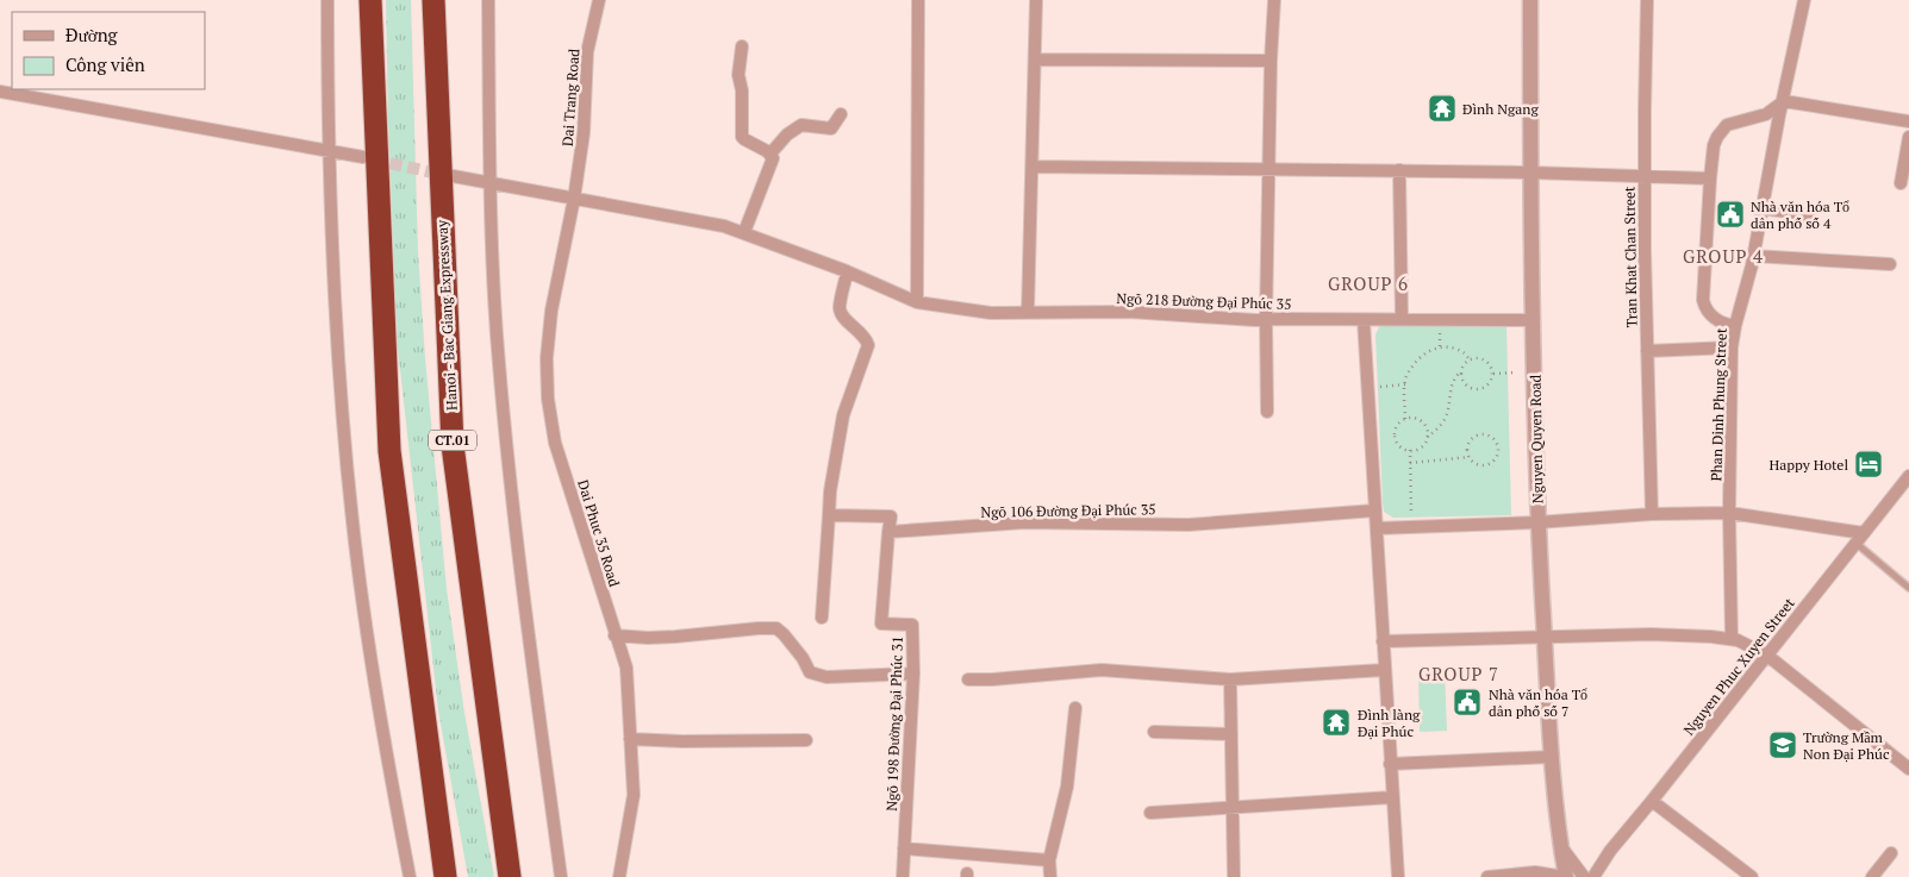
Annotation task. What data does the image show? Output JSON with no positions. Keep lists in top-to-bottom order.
{
  "streets": {
    "highway": ["Hanoi - Bac Giang Expressway", "CT.01"],
    "street": [
      "Dai Trang Road",
      "Tran Khat Chan Street",
      "Ngõ 218 Đường Đại Phúc 35",
      "Phan Dinh Phung Street",
      "Nguyen Quyen Road",
      "Ngõ 106 Đường Đại Phúc 35",
      "Dai Phuc 35 Road",
      "Nguyen Phuc Xuyen Street",
      "Ngõ 198 Đường Đại Phúc 31"
    ]
  },
  "crossings": [
    ["Dai Trang Road", "Ngõ 218 Đường Đại Phúc 35"],
    ["Dai Trang Road", "Dai Phuc 35 Road"],
    ["Ngõ 218 Đường Đại Phúc 35", "Nguyen Quyen Road"],
    ["Ngõ 218 Đường Đại Phúc 35", "Dai Phuc 35 Road"],
    ["Ngõ 106 Đường Đại Phúc 35", "Ngõ 198 Đường Đại Phúc 31"]
  ],
  "districts": ["GROUP 4", "GROUP 6", "GROUP 7"],
  "places": {
    "temple": ["Đình Ngang", "Đình làng Đại Phúc"],
    "public building": ["Nhà văn hóa Tổ dân phố số 4", "Nhà văn hóa Tổ dân phố số 7"],
    "hotel": ["Happy Hotel"],
    "school or university": ["Trường Mầm Non Đại Phúc"]
  },
  "legend": ["Đường", "Công viên"]
}
